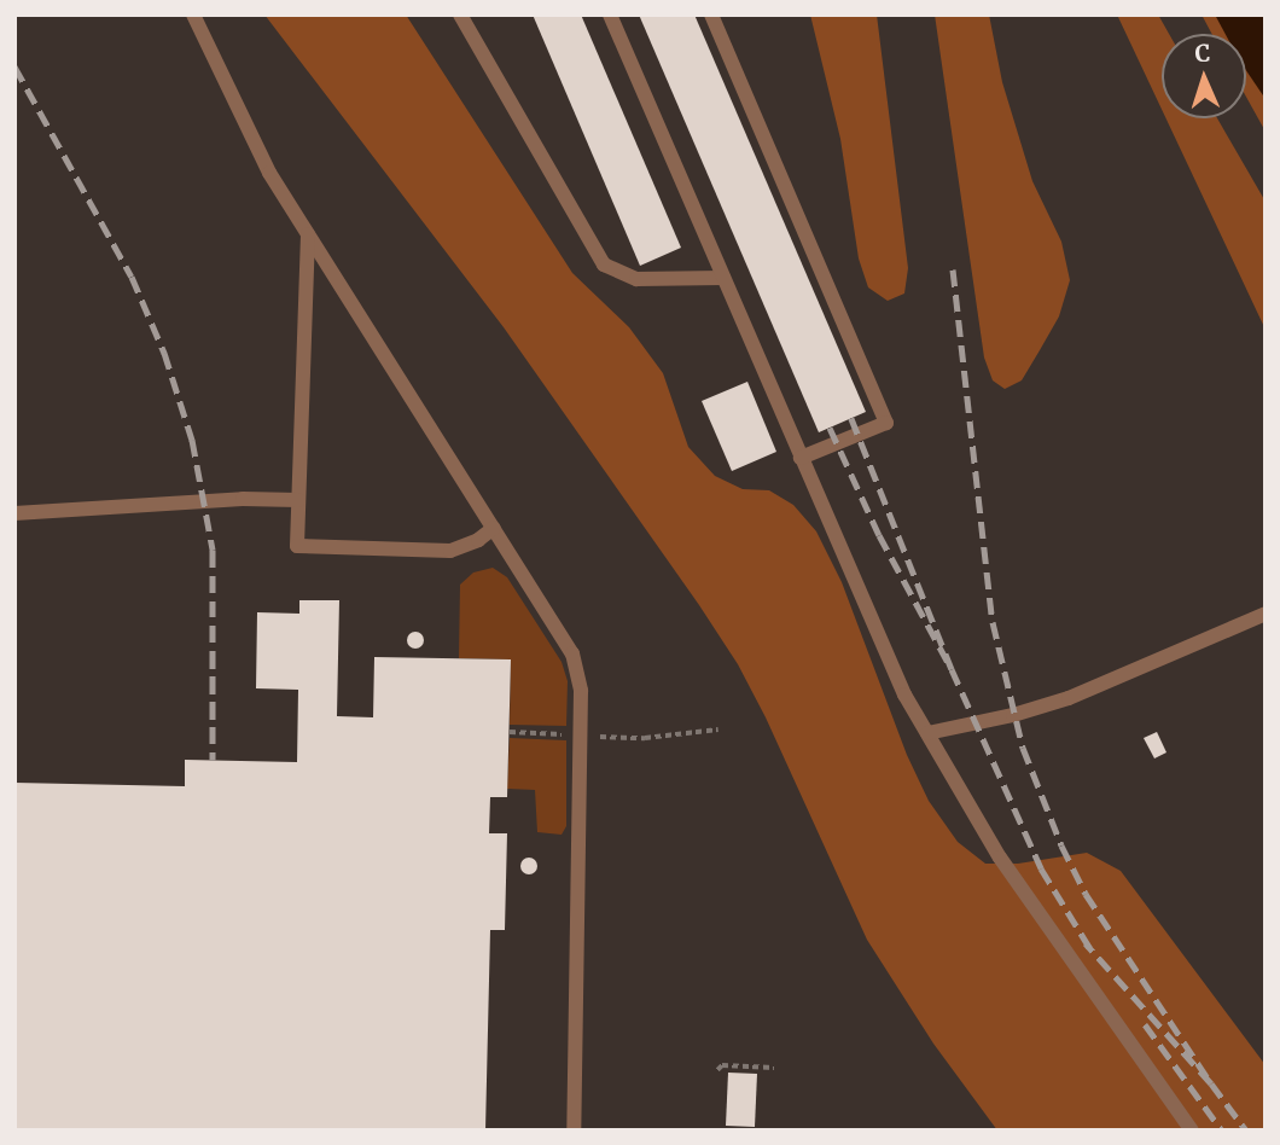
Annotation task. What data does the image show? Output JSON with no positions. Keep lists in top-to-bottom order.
{
  "north": "top"
}
